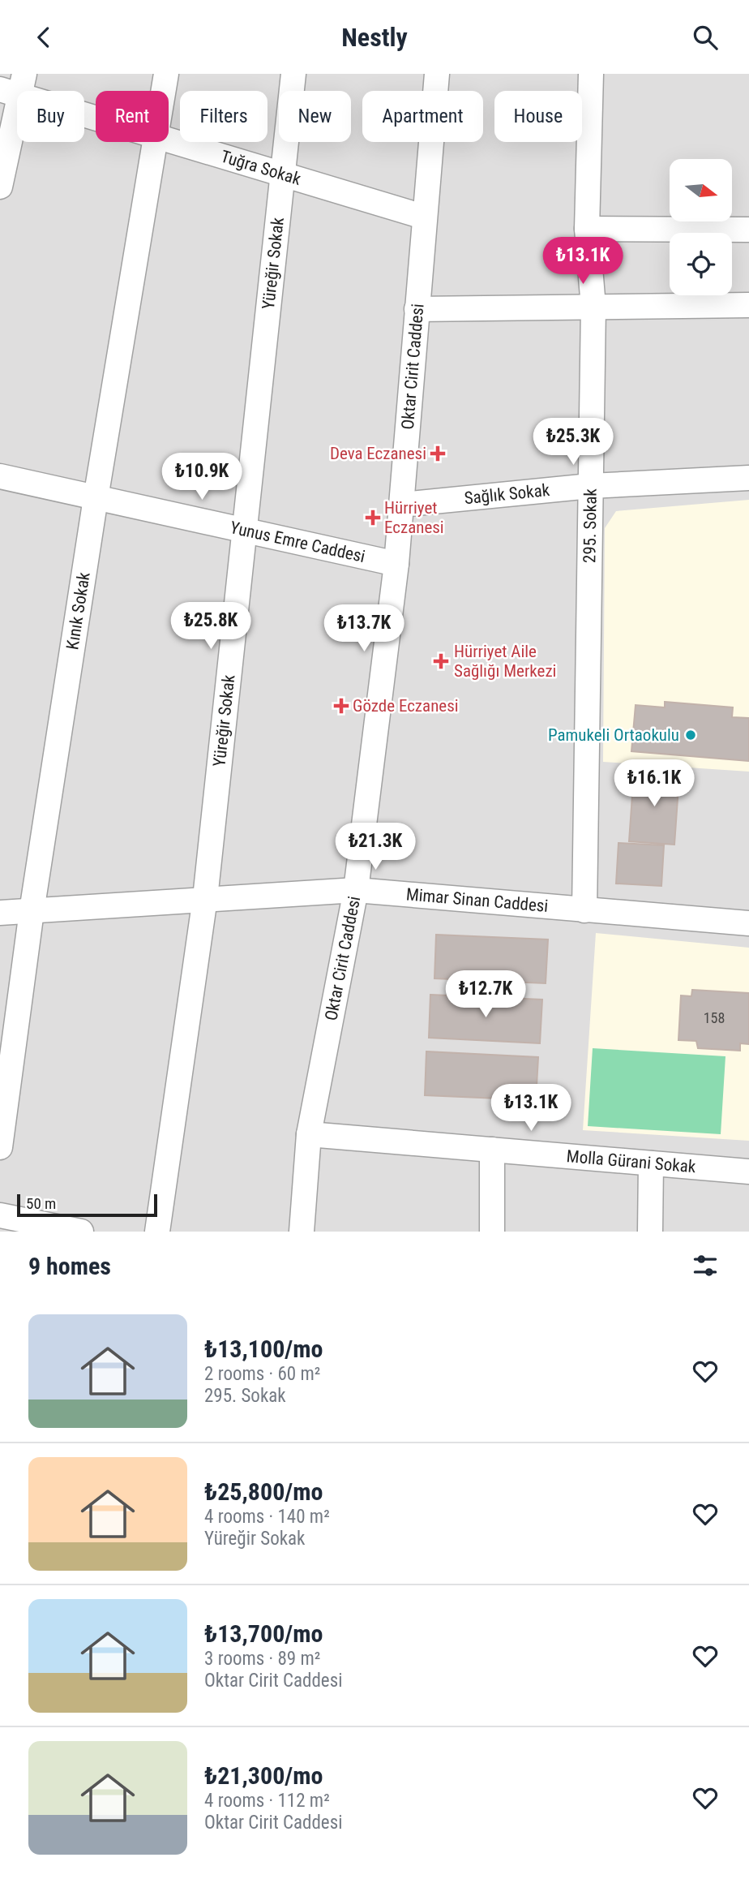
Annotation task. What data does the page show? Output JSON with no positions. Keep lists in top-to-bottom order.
{
  "streets": {
    "street": [
      "Tuğra Sokak",
      "Yüreğir Sokak",
      "Oktar Cirit Caddesi",
      "Sağlık Sokak",
      "295. Sokak",
      "Yunus Emre Caddesi",
      "Kınık Sokak",
      "Mimar Sinan Caddesi",
      "Molla Gürani Sokak"
    ]
  },
  "crossings": [
    ["Tuğra Sokak", "Yüreğir Sokak"],
    ["Tuğra Sokak", "Oktar Cirit Caddesi"],
    ["Yüreğir Sokak", "Yunus Emre Caddesi"],
    ["Yüreğir Sokak", "Mimar Sinan Caddesi"],
    ["Oktar Cirit Caddesi", "Sağlık Sokak"],
    ["Oktar Cirit Caddesi", "Yunus Emre Caddesi"],
    ["Oktar Cirit Caddesi", "Mimar Sinan Caddesi"],
    ["Oktar Cirit Caddesi", "Molla Gürani Sokak"],
    ["Sağlık Sokak", "295. Sokak"],
    ["295. Sokak", "Mimar Sinan Caddesi"],
    ["Yunus Emre Caddesi", "Kınık Sokak"],
    ["Kınık Sokak", "Mimar Sinan Caddesi"]
  ],
  "places": {
    "health": [
      "Deva Eczanesi",
      "Hürriyet Eczanesi",
      "Hürriyet Aile Sağlığı Merkezi",
      "Gözde Eczanesi"
    ],
    "other": ["Pamukeli Ortaokulu"]
  },
  "house_numbers": ["158"],
  "scale_bar": "50 m",
  "north": "right",
  "page": {
    "header": "Nestly",
    "chip": [
      "Buy",
      "Rent",
      "Filters",
      "New",
      "Apartment",
      "House"
    ],
    "price": [
      "₺13.1K",
      "₺25.3K",
      "₺10.9K",
      "₺25.8K",
      "₺13.7K",
      "₺16.1K",
      "₺21.3K",
      "₺12.7K",
      "₺13.1K"
    ],
    "scale": "50 m",
    "heading": "9 homes",
    "list": [
      {
        "name": "₺13,100/mo",
        "note": "2 rooms · 60 m² · 295. Sokak"
      },
      {
        "name": "₺25,800/mo",
        "note": "4 rooms · 140 m² · Yüreğir Sokak"
      },
      {
        "name": "₺13,700/mo",
        "note": "3 rooms · 89 m² · Oktar Cirit Caddesi"
      },
      {
        "name": "₺21,300/mo",
        "note": "4 rooms · 112 m² · Oktar Cirit Caddesi"
      }
    ]
  }
}
